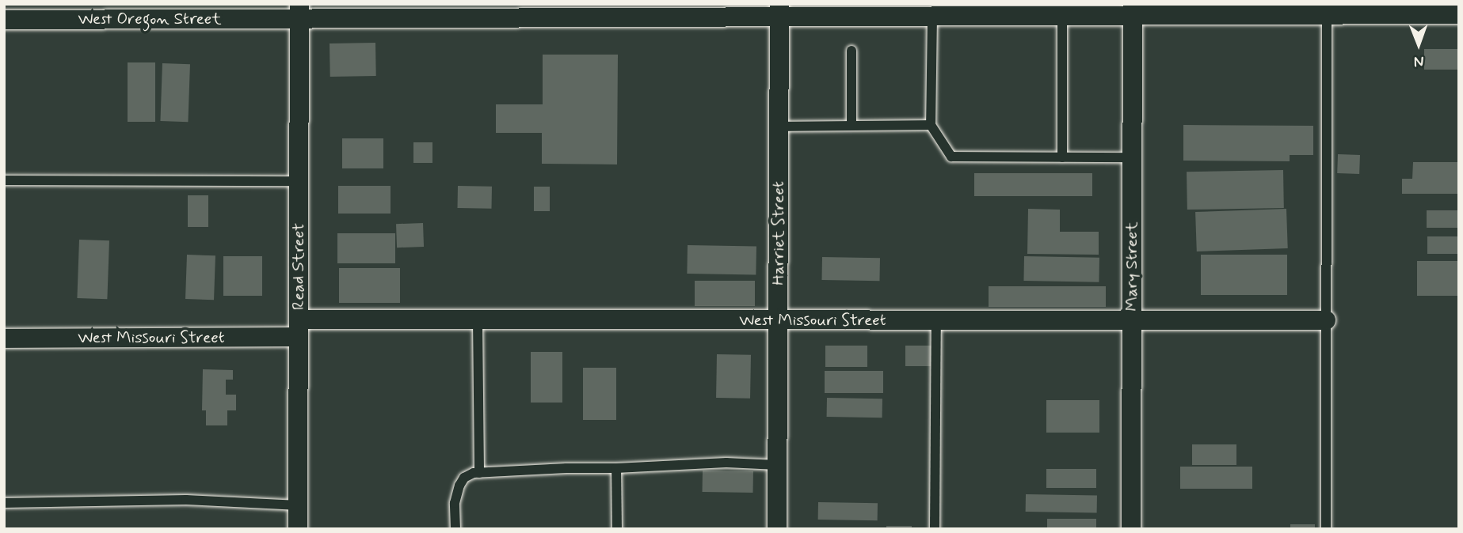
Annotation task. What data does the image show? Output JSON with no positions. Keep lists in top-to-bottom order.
{
  "streets": {
    "street": [
      "West Oregon Street",
      "Harriet Street",
      "Read Street",
      "Mary Street",
      "West Missouri Street"
    ]
  },
  "crossings": [
    ["West Oregon Street", "Harriet Street"],
    ["West Oregon Street", "Read Street"],
    ["West Oregon Street", "Mary Street"],
    ["Harriet Street", "West Missouri Street"],
    ["Read Street", "West Missouri Street"],
    ["Mary Street", "West Missouri Street"]
  ],
  "north": "bottom"
}
